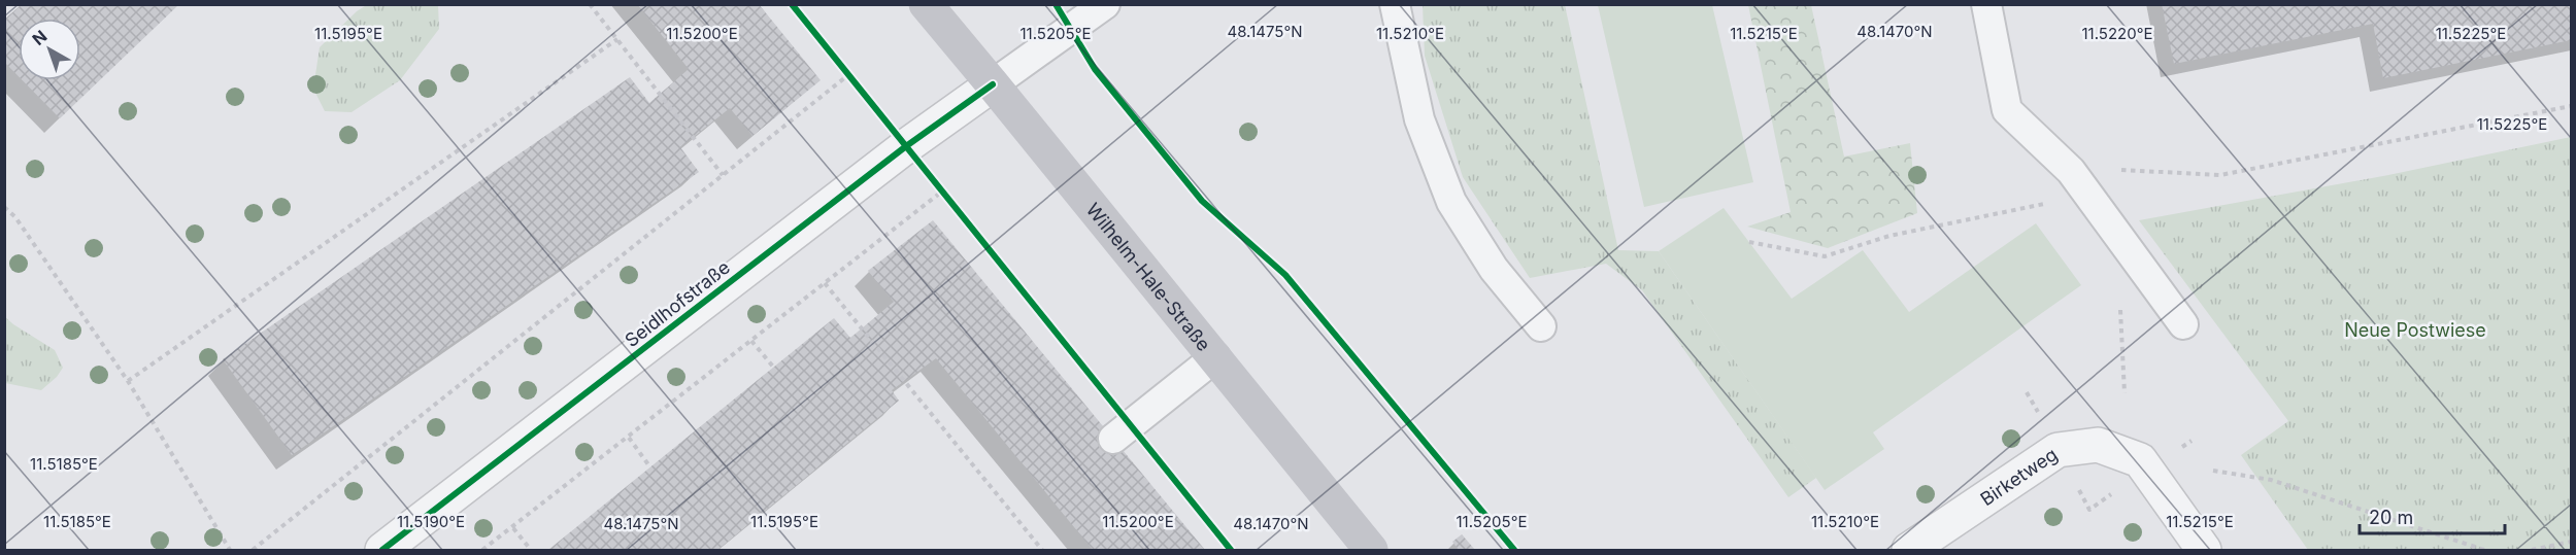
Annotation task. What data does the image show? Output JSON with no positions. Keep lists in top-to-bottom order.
{
  "streets": {
    "main road": ["Wilhelm-Hale-Straße"],
    "street": ["Seidlhofstraße", "Birketweg"]
  },
  "crossings": [
    ["Wilhelm-Hale-Straße", "Seidlhofstraße"]
  ],
  "parks": ["Neue Postwiese"],
  "scale_bar": "20 m",
  "north": "top left",
  "coordinates": [
    "48.1475°N",
    "48.1470°N",
    "11.5225°E",
    "11.5195°E",
    "11.5200°E",
    "11.5205°E",
    "11.5210°E",
    "11.5215°E",
    "11.5220°E",
    "11.5185°E",
    "11.5190°E"
  ]
}
